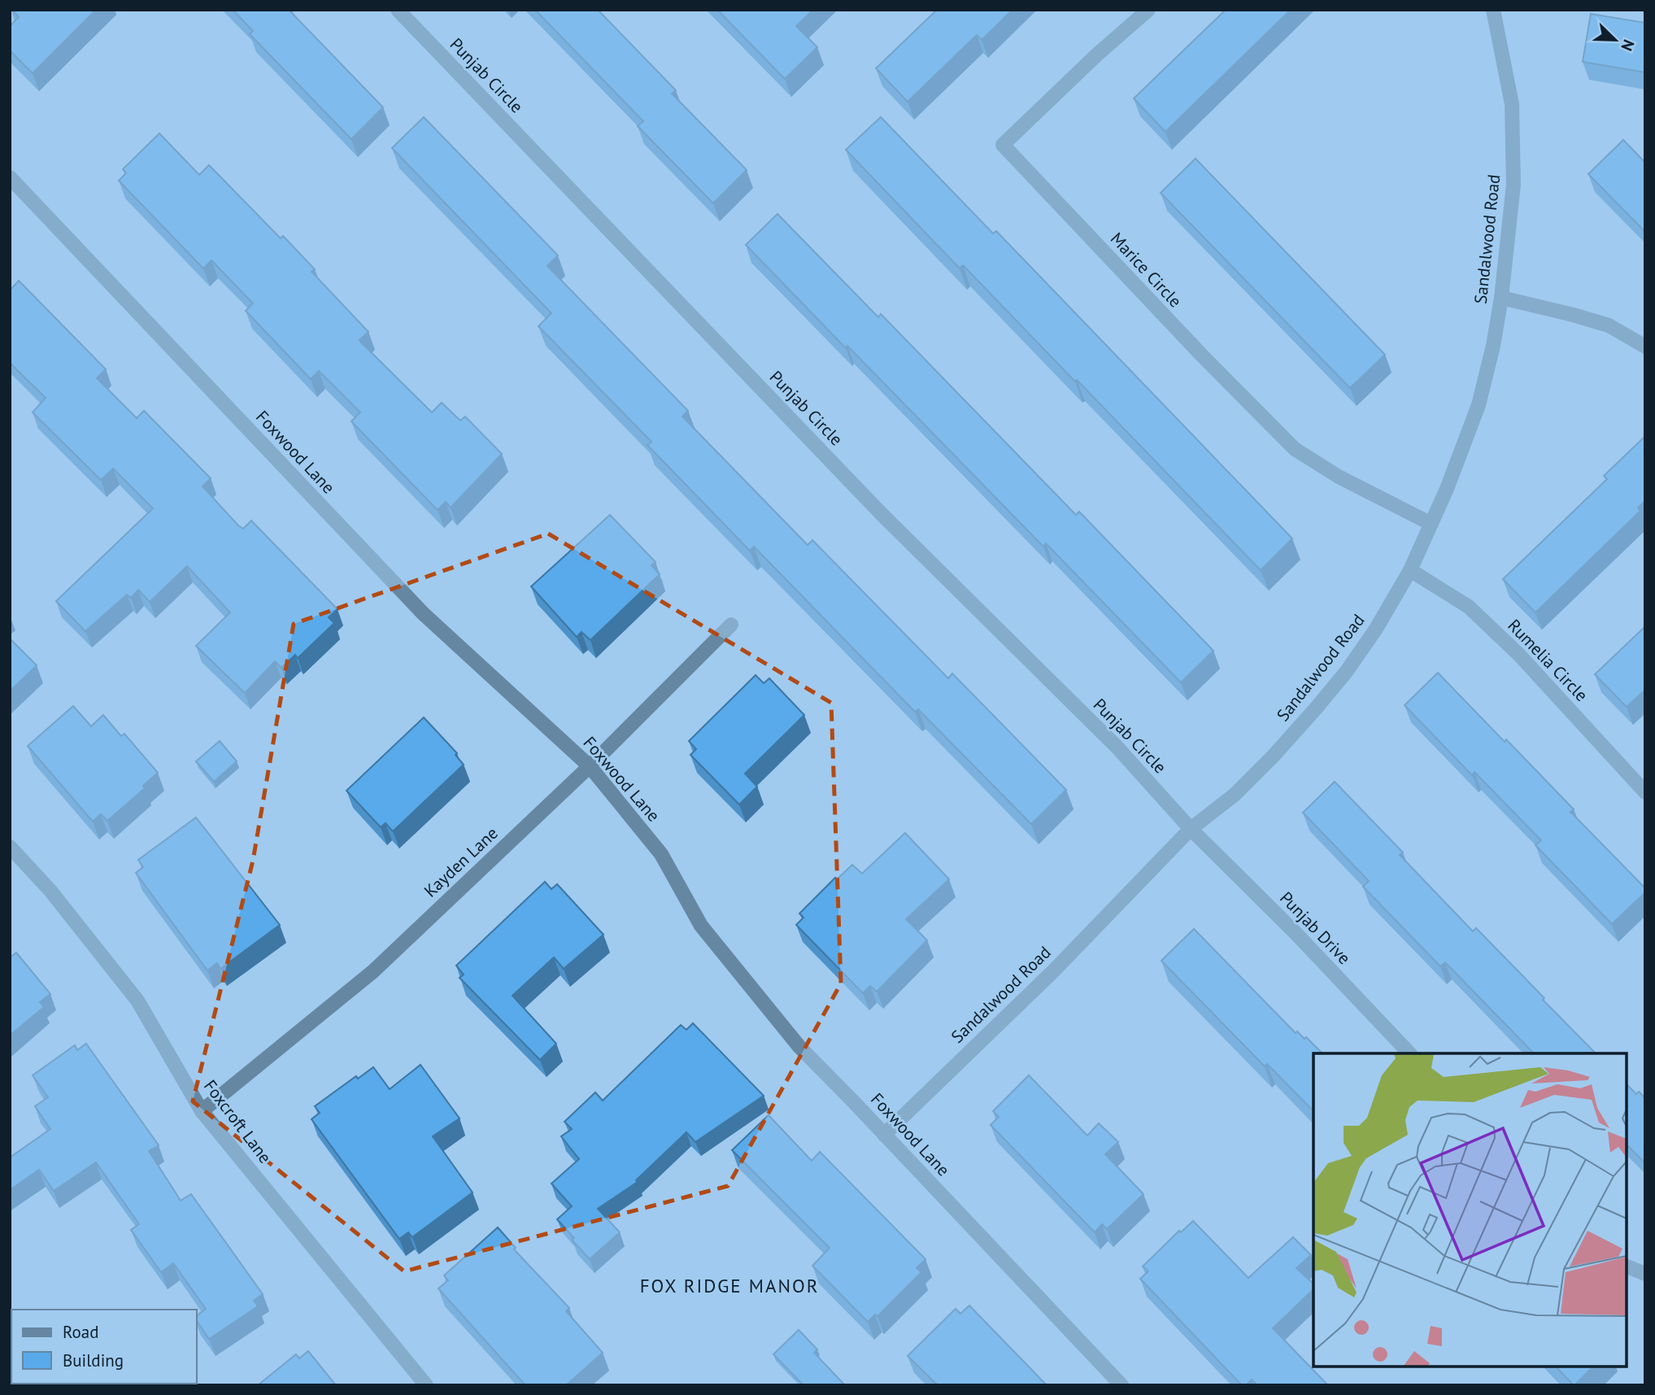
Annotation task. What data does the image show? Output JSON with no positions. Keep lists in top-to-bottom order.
{
  "streets": {
    "street": [
      "Punjab Circle",
      "Sandalwood Road",
      "Marice Circle",
      "Foxwood Lane",
      "Rumelia Circle",
      "Kayden Lane",
      "Punjab Drive",
      "Foxcroft Lane"
    ]
  },
  "crossings": [
    ["Punjab Circle", "Sandalwood Road"],
    ["Punjab Circle", "Punjab Drive"],
    ["Sandalwood Road", "Marice Circle"],
    ["Sandalwood Road", "Foxwood Lane"],
    ["Sandalwood Road", "Rumelia Circle"],
    ["Sandalwood Road", "Punjab Drive"],
    ["Foxwood Lane", "Kayden Lane"],
    ["Kayden Lane", "Foxcroft Lane"]
  ],
  "districts": ["FOX RIDGE MANOR"],
  "legend": ["Road", "Building"],
  "north": "bottom right"
}
